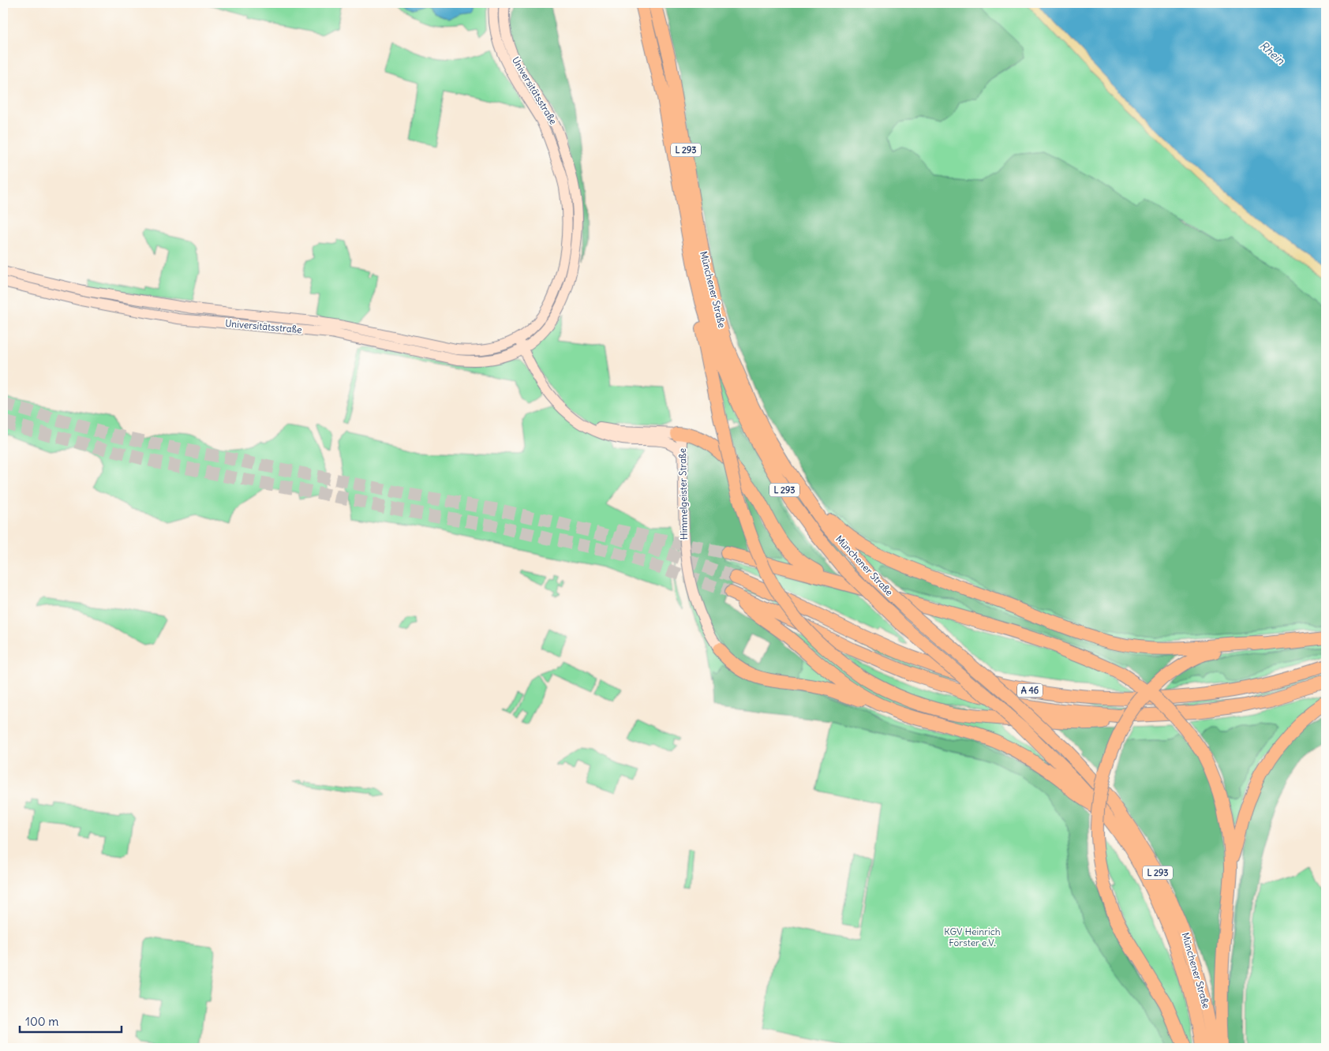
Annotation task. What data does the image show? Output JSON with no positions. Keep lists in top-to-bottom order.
{
  "streets": {
    "highway": ["L 293", "Münchener Straße", "A 46"],
    "street": ["Universitätsstraße", "Himmelgeister Straße"]
  },
  "water": ["Rhein"],
  "parks": ["KGV Heinrich Förster e.V."],
  "scale_bar": "100 m"
}
